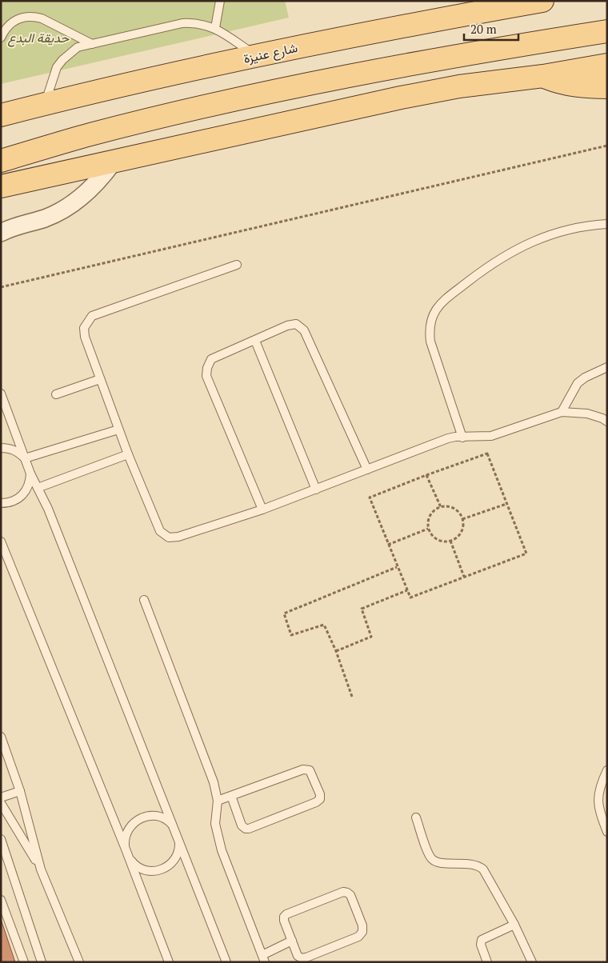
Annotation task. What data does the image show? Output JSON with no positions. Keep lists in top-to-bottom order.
{
  "streets": {
    "main road": ["شارع عنيزة"]
  },
  "parks": ["حديقة البدع"],
  "scale_bar": "20 m"
}
